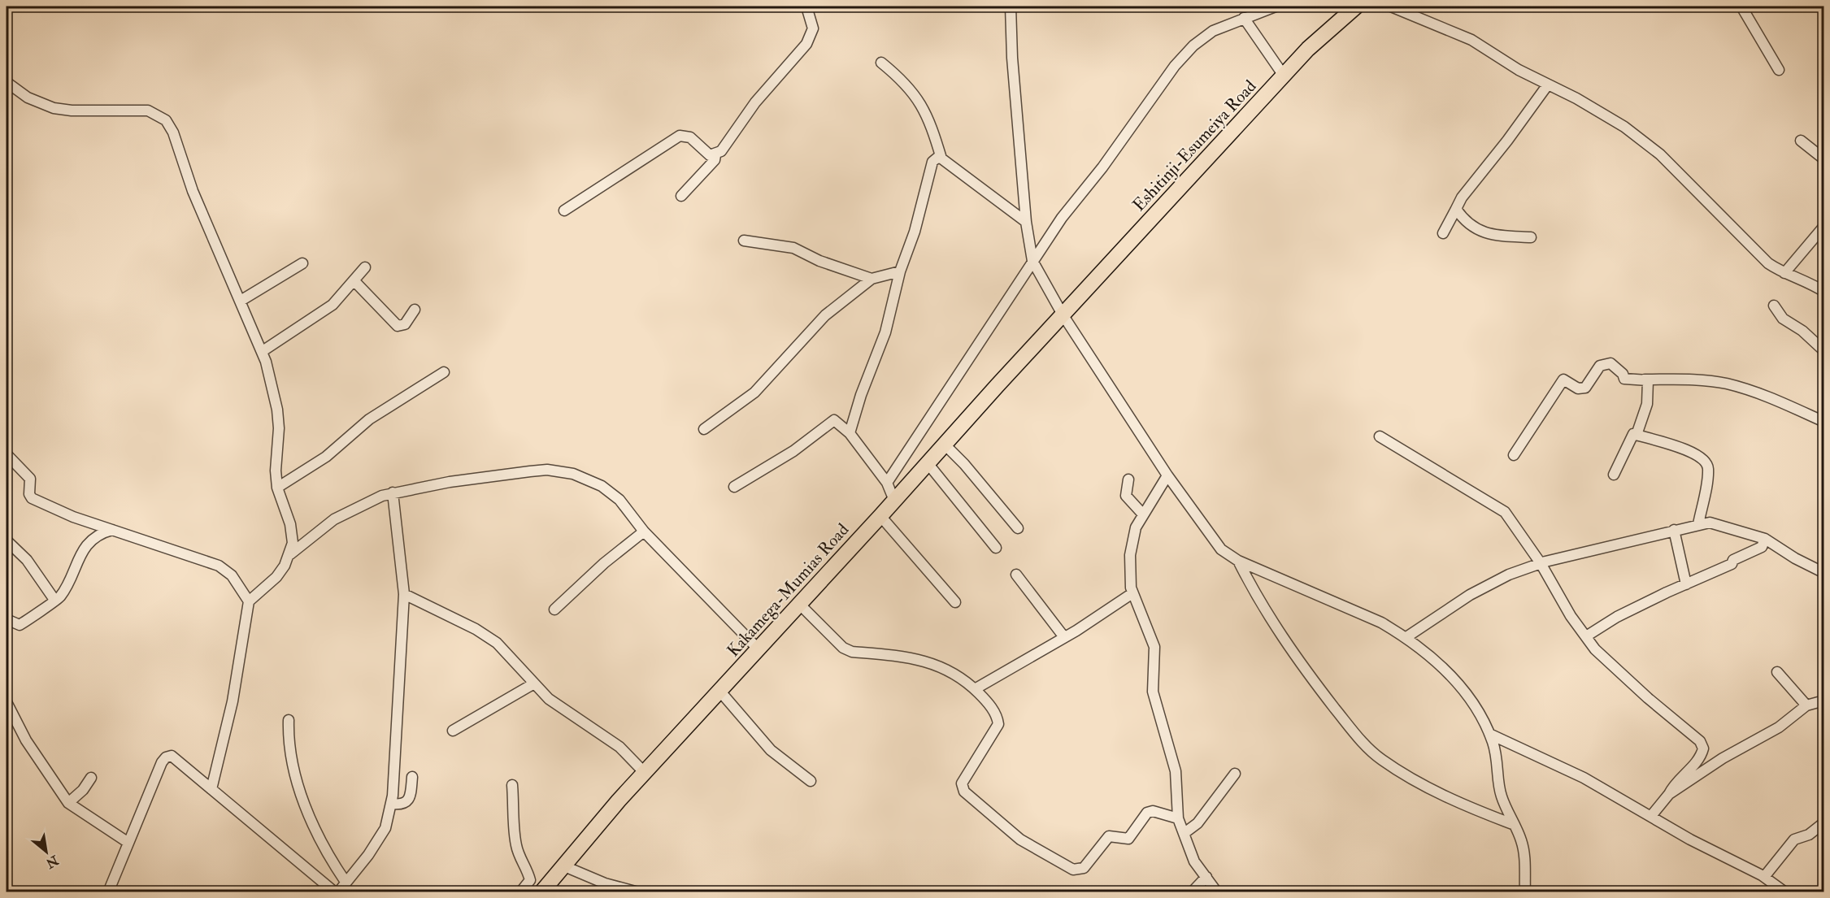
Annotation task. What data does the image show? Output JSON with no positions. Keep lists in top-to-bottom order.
{
  "streets": {
    "highway": ["Eshitinji-Esumeiya Road", "Kakamega-Mumias Road"]
  },
  "crossings": [
    ["Eshitinji-Esumeiya Road", "Kakamega-Mumias Road"]
  ],
  "north": "bottom right"
}
